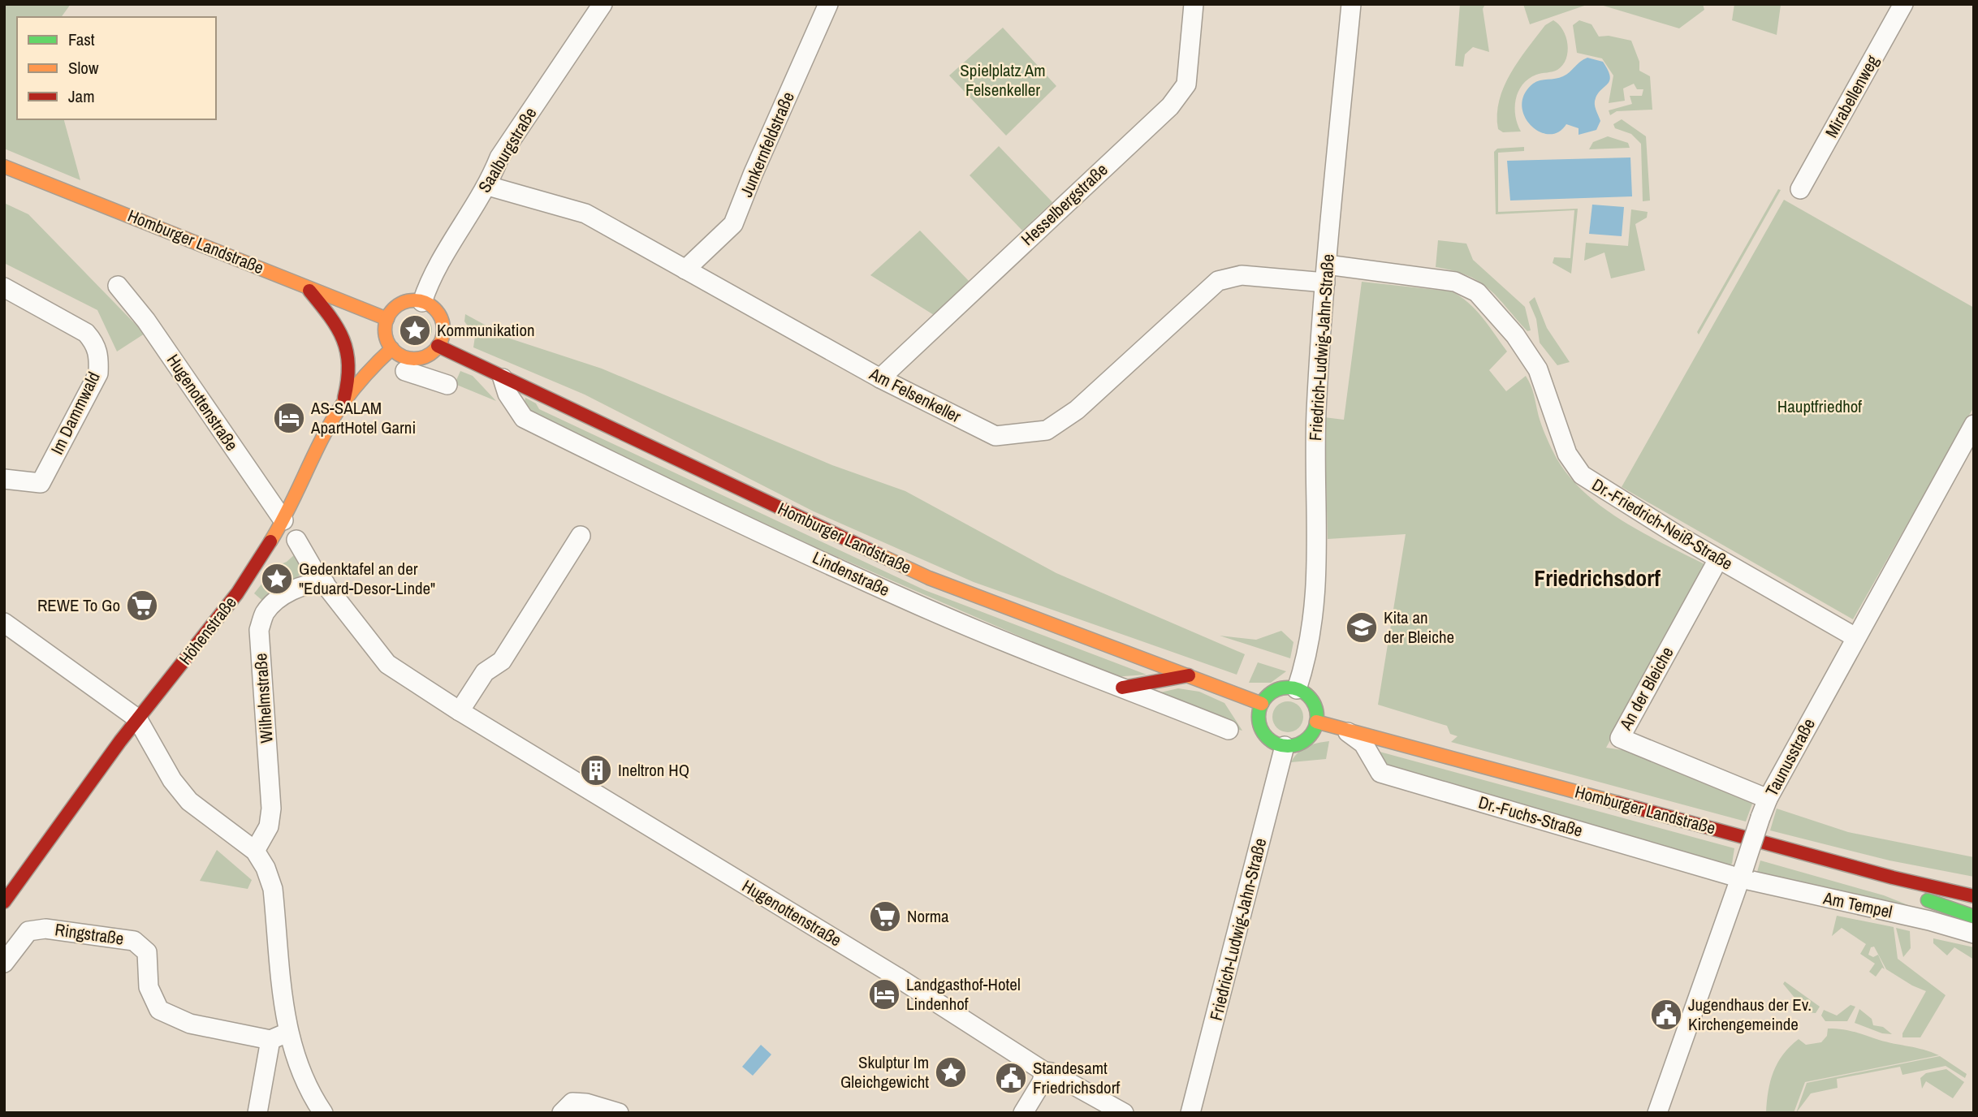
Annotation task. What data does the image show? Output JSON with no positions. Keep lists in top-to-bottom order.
{
  "streets": {
    "street": [
      "Mirabellenweg",
      "Junkernfeldstraße",
      "Saalburgstraße",
      "Hesselbergstraße",
      "Homburger Landstraße",
      "Friedrich-Ludwig-Jahn-Straße",
      "Am Felsenkeller",
      "Hugenottenstraße",
      "Im Dammwald",
      "Dr.-Friedrich-Neiß-Straße",
      "Lindenstraße",
      "Höhenstraße",
      "An der Bleiche",
      "Wilhelmstraße",
      "Taunusstraße",
      "Dr.-Fuchs-Straße",
      "Am Tempel",
      "Ringstraße"
    ]
  },
  "crossings": [
    ["Junkernfeldstraße", "Am Felsenkeller"],
    ["Saalburgstraße", "Homburger Landstraße"],
    ["Saalburgstraße", "Am Felsenkeller"],
    ["Saalburgstraße", "Höhenstraße"],
    ["Hesselbergstraße", "Am Felsenkeller"],
    ["Homburger Landstraße", "Friedrich-Ludwig-Jahn-Straße"],
    ["Homburger Landstraße", "Lindenstraße"],
    ["Homburger Landstraße", "Höhenstraße"],
    ["Homburger Landstraße", "Dr.-Fuchs-Straße"],
    ["Friedrich-Ludwig-Jahn-Straße", "Am Felsenkeller"],
    ["Friedrich-Ludwig-Jahn-Straße", "Dr.-Friedrich-Neiß-Straße"],
    ["Am Felsenkeller", "Dr.-Friedrich-Neiß-Straße"],
    ["Hugenottenstraße", "Höhenstraße"],
    ["Hugenottenstraße", "Wilhelmstraße"],
    ["Dr.-Friedrich-Neiß-Straße", "An der Bleiche"],
    ["Dr.-Friedrich-Neiß-Straße", "Taunusstraße"],
    ["An der Bleiche", "Taunusstraße"],
    ["Taunusstraße", "Dr.-Fuchs-Straße"],
    ["Taunusstraße", "Am Tempel"],
    ["Dr.-Fuchs-Straße", "Am Tempel"]
  ],
  "districts": ["Friedrichsdorf"],
  "parks": ["Spielplatz Am Felsenkeller", "Hauptfriedhof"],
  "places": {
    "place": ["Kommunikation", "Gedenktafel an der \"Eduard-Desor-Linde\"", "Skulptur Im Gleichgewicht"],
    "hotel": ["AS-SALAM ApartHotel Garni", "Landgasthof-Hotel Lindenhof"],
    "supermarket": ["REWE To Go", "Norma"],
    "school or university": ["Kita an der Bleiche"],
    "building": ["Ineltron HQ"],
    "public building": ["Jugendhaus der Ev. Kirchengemeinde", "Standesamt Friedrichsdorf"]
  },
  "legend": ["Fast", "Slow", "Jam"]
}
